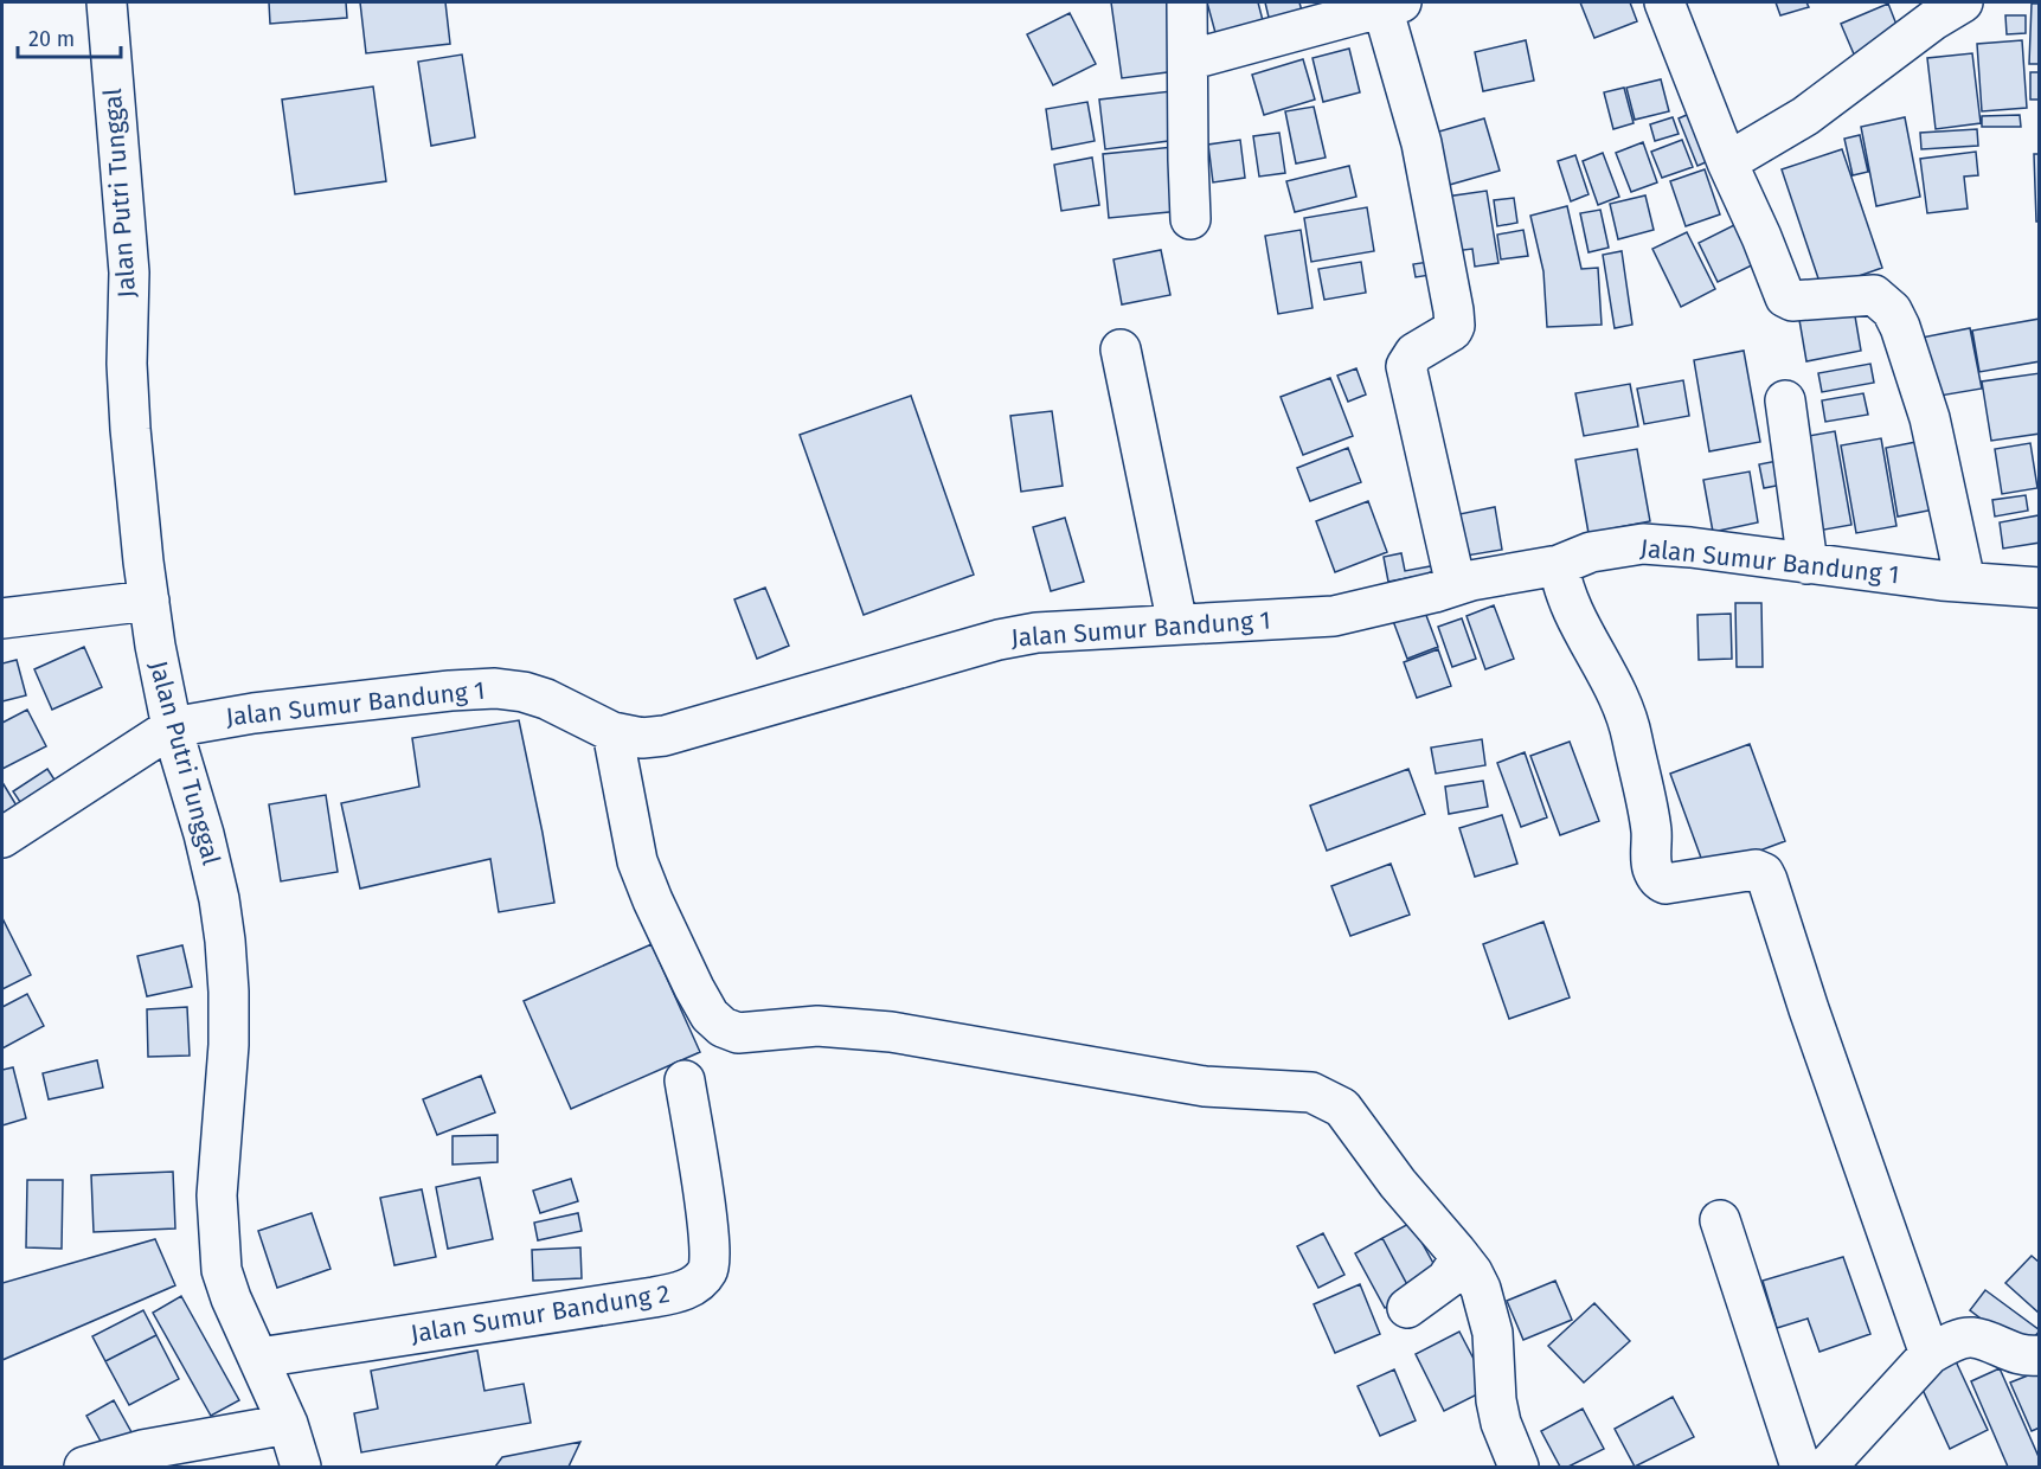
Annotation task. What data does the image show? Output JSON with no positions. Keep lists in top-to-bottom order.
{
  "streets": {
    "street": ["Jalan Putri Tunggal", "Jalan Sumur Bandung 1", "Jalan Sumur Bandung 2"]
  },
  "crossings": [
    ["Jalan Putri Tunggal", "Jalan Sumur Bandung 1"],
    ["Jalan Putri Tunggal", "Jalan Sumur Bandung 2"]
  ],
  "scale_bar": "20 m"
}
